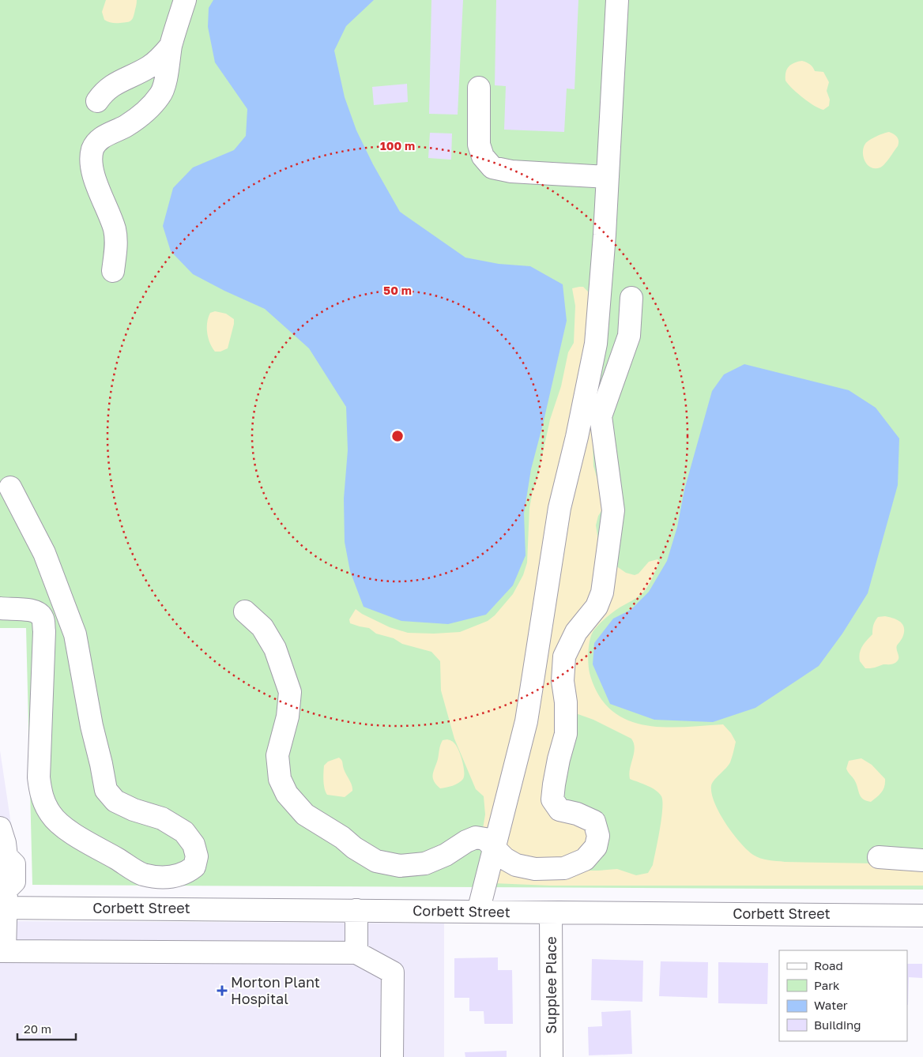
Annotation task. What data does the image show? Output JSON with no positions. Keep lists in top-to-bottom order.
{
  "streets": {
    "street": ["Corbett Street", "Supplee Place"]
  },
  "crossings": [
    ["Corbett Street", "Supplee Place"]
  ],
  "places": {
    "health": ["Morton Plant Hospital"]
  },
  "legend": [
    "Road",
    "Park",
    "Water",
    "Building"
  ],
  "scale_bar": "20 m",
  "rings": ["100 m", "50 m"]
}
